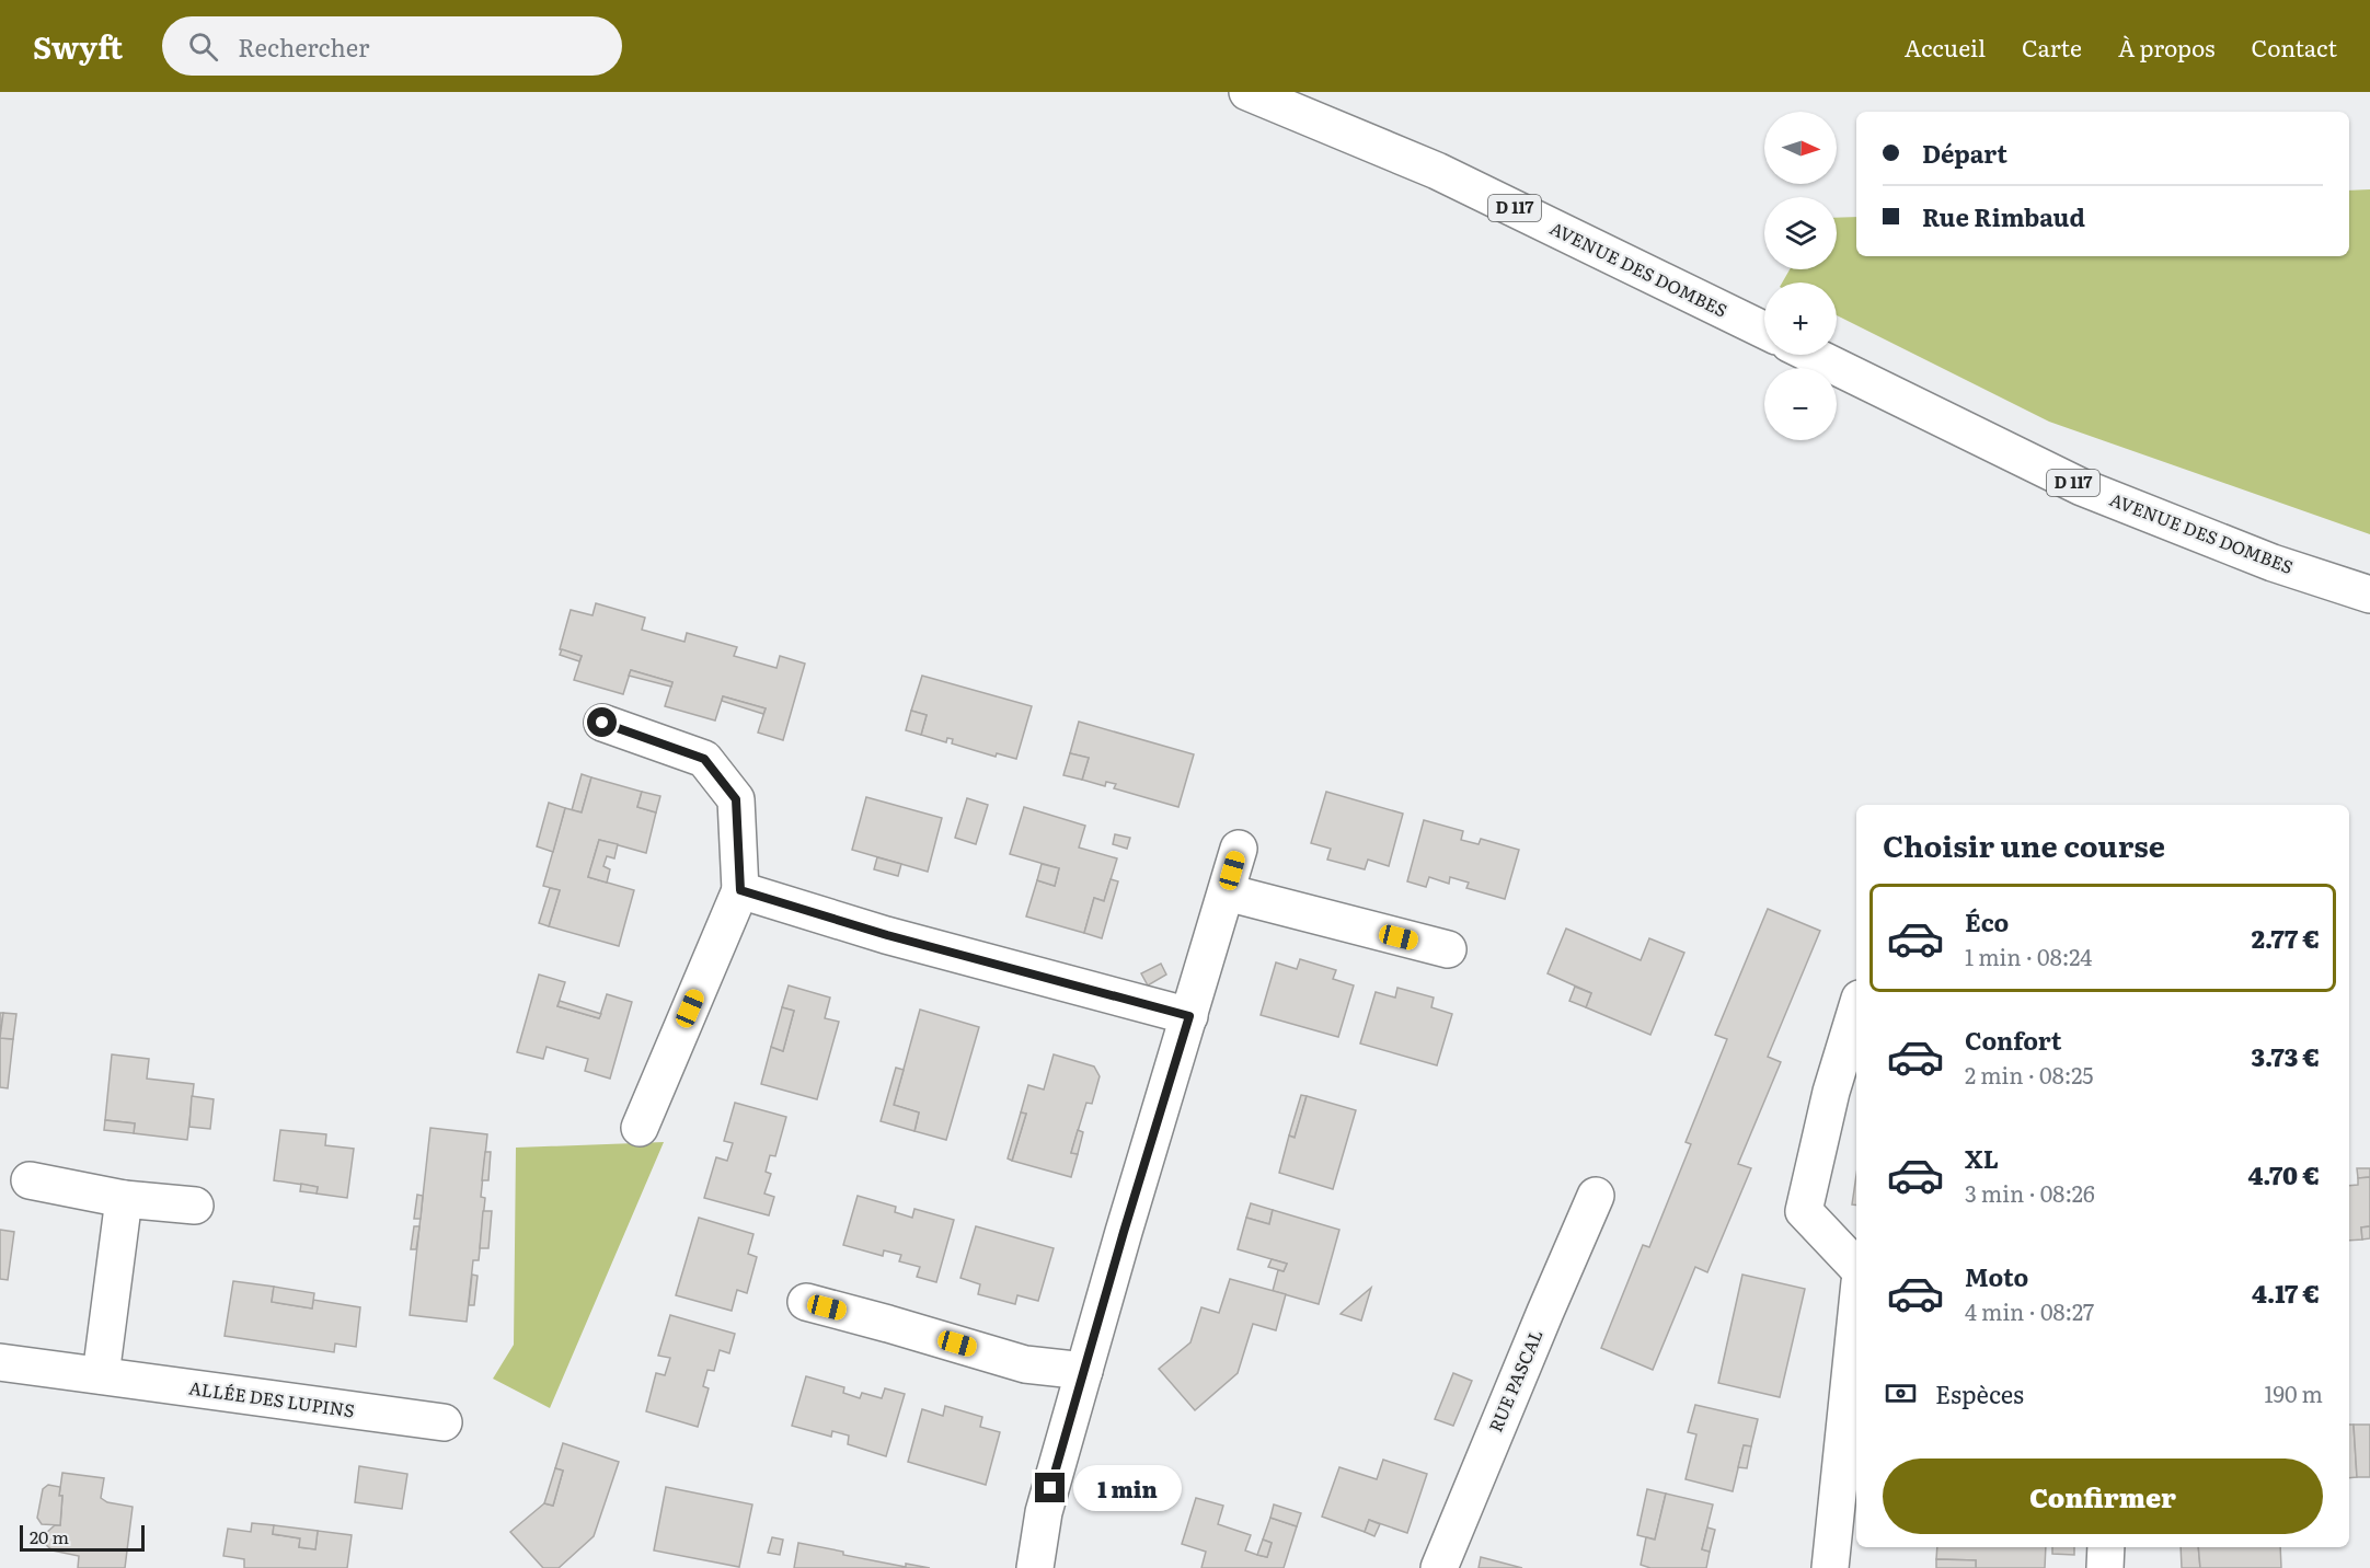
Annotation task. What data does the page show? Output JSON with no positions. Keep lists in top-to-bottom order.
{
  "streets": {
    "street": [
      "D 117",
      "AVENUE DES DOMBES",
      "RUE PASCAL",
      "ALLÉE DES LUPINS"
    ]
  },
  "scale_bar": "20 m",
  "north": "right",
  "page": {
    "header": "Swyft",
    "search": "Rechercher",
    "nav": [
      "Accueil",
      "Carte",
      "À propos",
      "Contact"
    ],
    "map_buttons": ["+", "−"],
    "banner": ["Départ", "Rue Rimbaud"],
    "heading": "Choisir une course",
    "list": [
      {
        "name": "Éco",
        "note": "1 min · 08:24",
        "value": "2.77 €"
      },
      {
        "name": "Confort",
        "note": "2 min · 08:25",
        "value": "3.73 €"
      },
      {
        "name": "XL",
        "note": "3 min · 08:26",
        "value": "4.70 €"
      },
      {
        "name": "Moto",
        "note": "4 min · 08:27",
        "value": "4.17 €"
      }
    ],
    "pay": ["Espèces", "190 m"],
    "buttons": "Confirmer",
    "bubble": "1 min",
    "scale": "20 m"
  }
}
